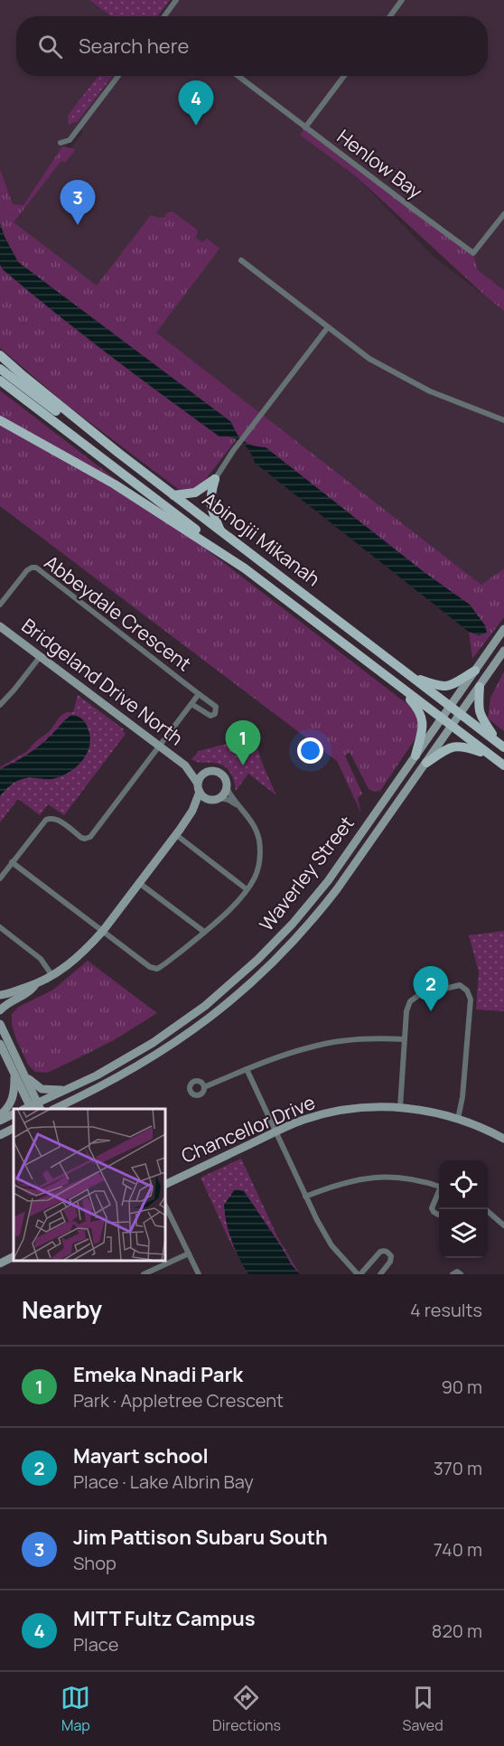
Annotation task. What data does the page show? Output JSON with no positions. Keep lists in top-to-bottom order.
{
  "streets": {
    "main road": [
      "Abinojii Mikanah",
      "Bridgeland Drive North",
      "Waverley Street",
      "Chancellor Drive"
    ],
    "street": ["Henlow Bay", "Abbeydale Crescent"]
  },
  "crossings": [
    ["Abinojii Mikanah", "Waverley Street"],
    ["Abbeydale Crescent", "Bridgeland Drive North"]
  ],
  "page": {
    "search": "Search here",
    "pins": [
      "4",
      "3",
      "1",
      "2"
    ],
    "heading": ["Nearby", "4 results"],
    "list": [
      {
        "mark": "1",
        "name": "Emeka Nnadi Park",
        "note": "Park · Appletree Crescent",
        "value": "90 m"
      },
      {
        "mark": "2",
        "name": "Mayart school",
        "note": "Place · Lake Albrin Bay",
        "value": "370 m"
      },
      {
        "mark": "3",
        "name": "Jim Pattison Subaru South",
        "note": "Shop",
        "value": "740 m"
      },
      {
        "mark": "4",
        "name": "MITT Fultz Campus",
        "note": "Place",
        "value": "820 m"
      }
    ],
    "nav": ["Map", "Directions", "Saved"]
  }
}
